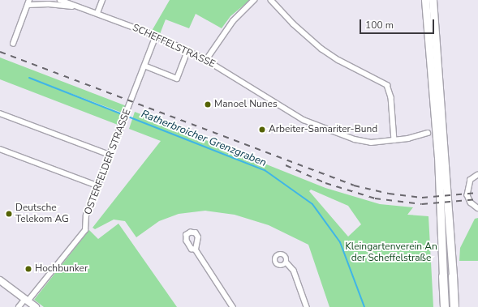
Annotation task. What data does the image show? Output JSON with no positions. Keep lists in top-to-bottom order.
{
  "streets": {
    "street": ["SCHEFFELSTRASSE", "OSTERFELDER STRASSE"]
  },
  "crossings": [
    ["SCHEFFELSTRASSE", "OSTERFELDER STRASSE"]
  ],
  "water": ["Ratherbroicher Grenzgraben"],
  "parks": ["Kleingartenverein An der Scheffelstraße"],
  "places": [
    "Manoel Nunes",
    "Arbeiter-Samariter-Bund",
    "Deutsche Telekom AG",
    "Hochbunker"
  ],
  "scale_bar": "100 m"
}
